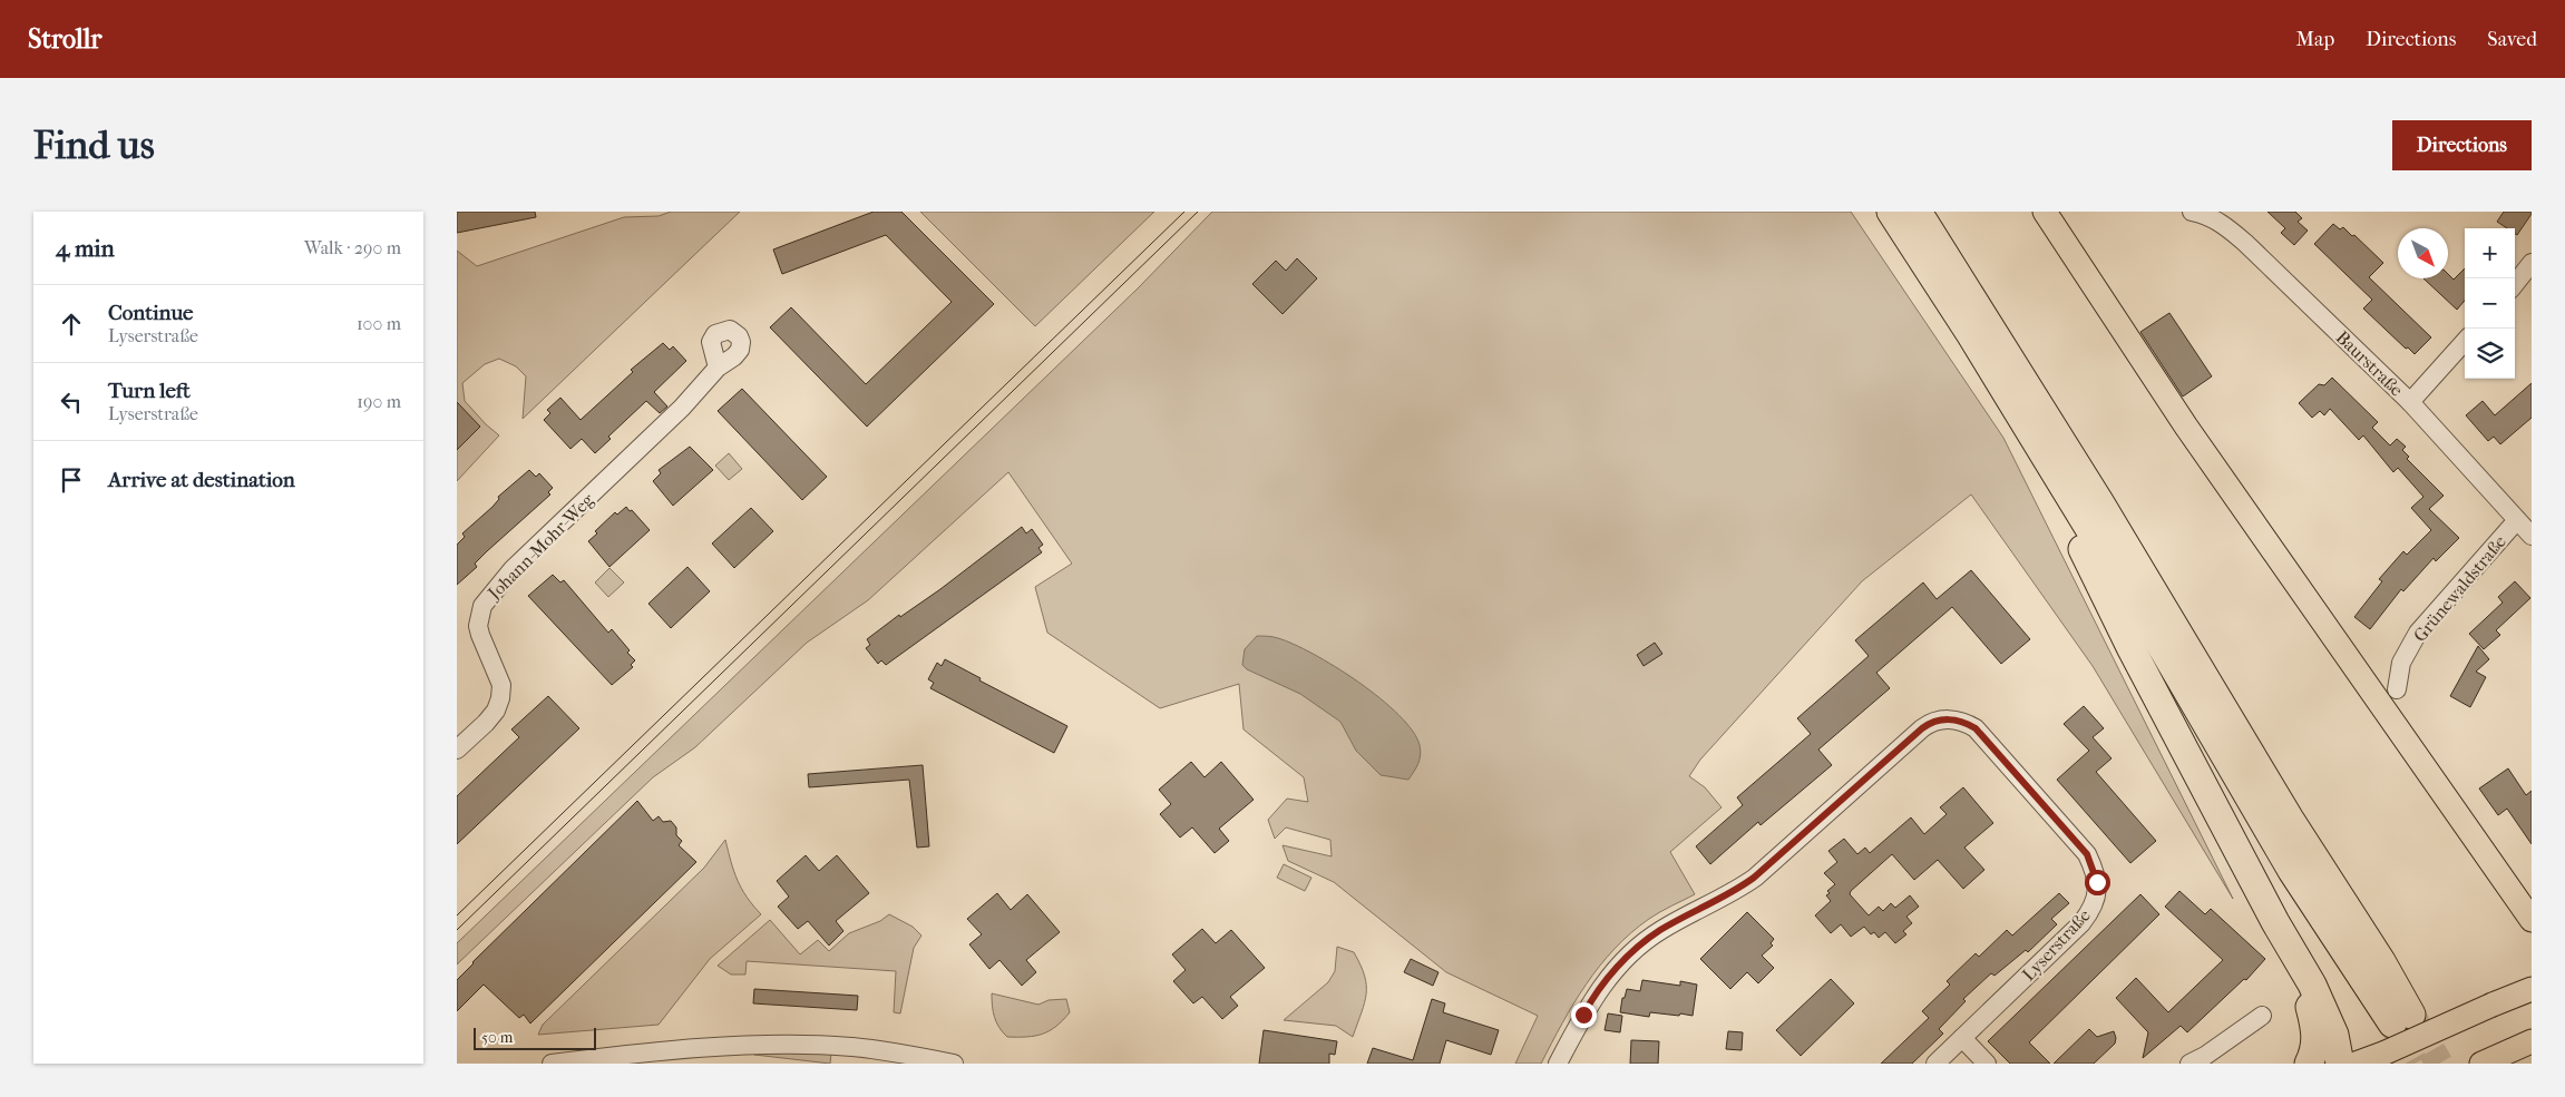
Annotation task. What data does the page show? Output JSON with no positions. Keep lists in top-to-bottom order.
{
  "streets": {
    "street": [
      "Baurstraße",
      "Johann-Mohr-Weg",
      "Grünewaldstraße",
      "Lyserstraße"
    ]
  },
  "crossings": [
    ["Baurstraße", "Grünewaldstraße"]
  ],
  "scale_bar": "50 m",
  "north": "bottom right",
  "page": {
    "header": "Strollr",
    "nav": ["Map", "Directions", "Saved"],
    "buttons": "Directions",
    "title": "Find us",
    "heading": ["4 min", "Walk · 290 m"],
    "map_buttons": ["+", "−"],
    "list": [
      ["Continue", "Lyserstraße", "100 m"],
      ["Turn left", "Lyserstraße", "190 m"],
      "Arrive at destination"
    ],
    "scale": "50 m"
  }
}
